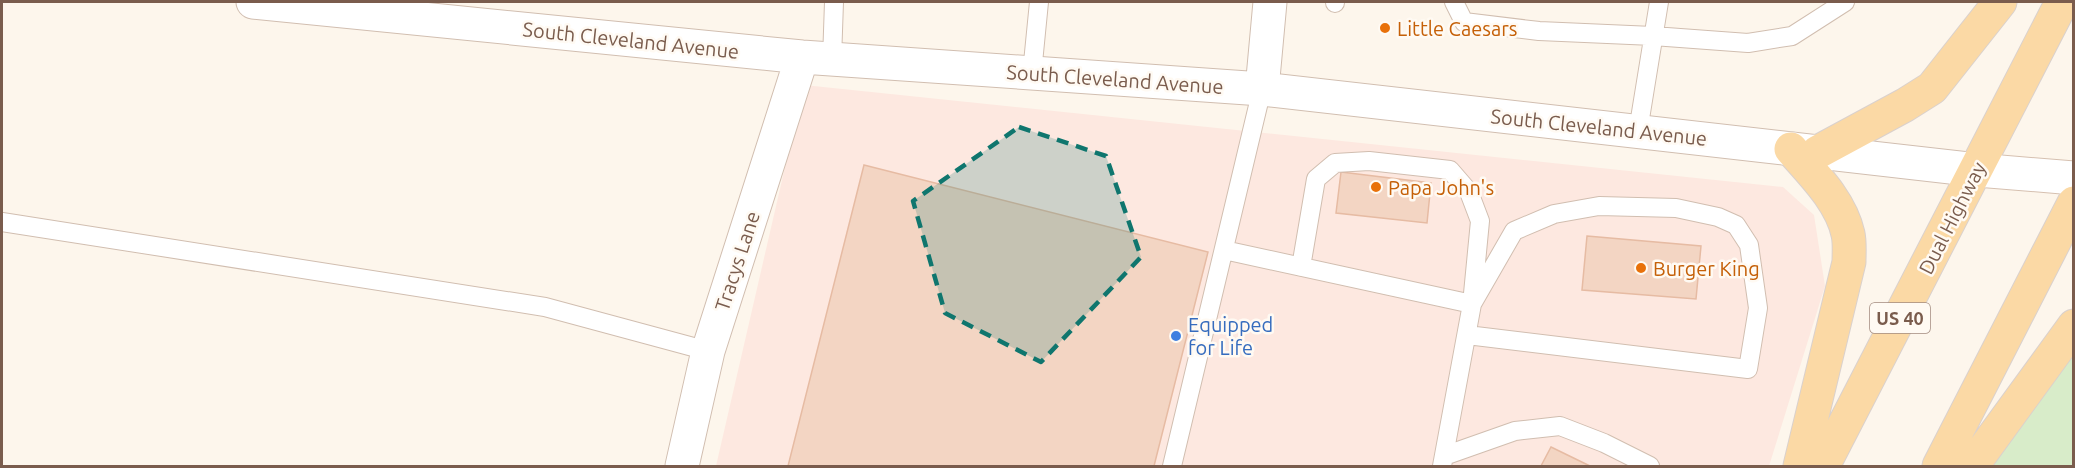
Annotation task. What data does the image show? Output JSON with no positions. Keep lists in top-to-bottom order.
{
  "streets": {
    "main road": ["Dual Highway", "US 40"],
    "street": ["South Cleveland Avenue", "Tracys Lane"]
  },
  "crossings": [
    ["South Cleveland Avenue", "Dual Highway"],
    ["South Cleveland Avenue", "Tracys Lane"]
  ],
  "places": [
    "Little Caesars",
    "Papa John's",
    "Burger King",
    "Equipped for Life"
  ]
}
